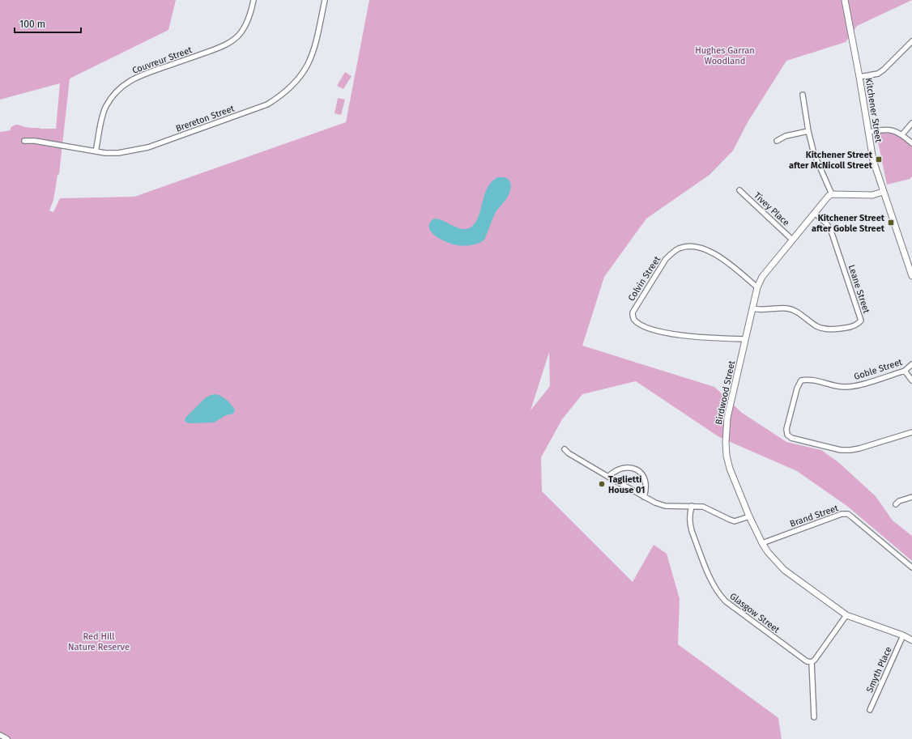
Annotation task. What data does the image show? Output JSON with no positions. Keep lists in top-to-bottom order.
{
  "streets": {
    "street": [
      "Couvreur Street",
      "Kitchener Street",
      "Brereton Street",
      "Tivey Place",
      "Colvin Street",
      "Leane Street",
      "Goble Street",
      "Birdwood Street",
      "Brand Street",
      "Glasgow Street",
      "Smyth Place"
    ]
  },
  "crossings": [
    ["Couvreur Street", "Brereton Street"],
    ["Tivey Place", "Birdwood Street"],
    ["Colvin Street", "Birdwood Street"],
    ["Leane Street", "Birdwood Street"],
    ["Birdwood Street", "Brand Street"],
    ["Birdwood Street", "Smyth Place"]
  ],
  "parks": ["Hughes Garran Woodland", "Red Hill Nature Reserve"],
  "places": {
    "transit": ["Kitchener Street after McNicoll Street", "Kitchener Street after Goble Street"],
    "other": ["Taglietti House 01"]
  },
  "scale_bar": "100 m"
}
